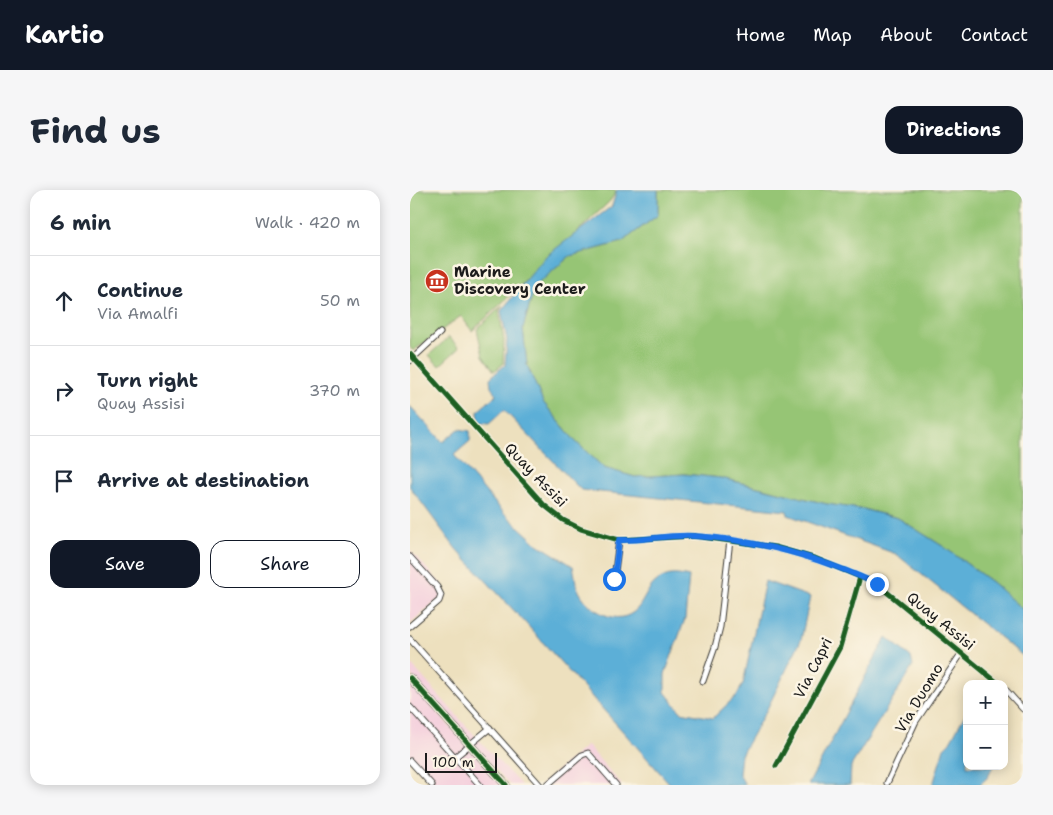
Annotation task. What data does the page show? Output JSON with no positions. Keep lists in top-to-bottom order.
{
  "streets": {
    "street": ["Quay Assisi", "Via Capri", "Via Duomo"]
  },
  "crossings": [
    ["Quay Assisi", "Via Capri"],
    ["Quay Assisi", "Via Duomo"]
  ],
  "places": {
    "museum": ["Marine Discovery Center"]
  },
  "scale_bar": "100 m",
  "page": {
    "header": "Kartio",
    "nav": [
      "Home",
      "Map",
      "About",
      "Contact"
    ],
    "buttons": [
      "Directions",
      ["Save", "Share"]
    ],
    "title": "Find us",
    "heading": ["6 min", "Walk · 420 m"],
    "list": [
      ["Continue", "Via Amalfi", "50 m"],
      ["Turn right", "Quay Assisi", "370 m"],
      "Arrive at destination"
    ],
    "map_buttons": ["+", "−"],
    "scale": "100 m"
  }
}
